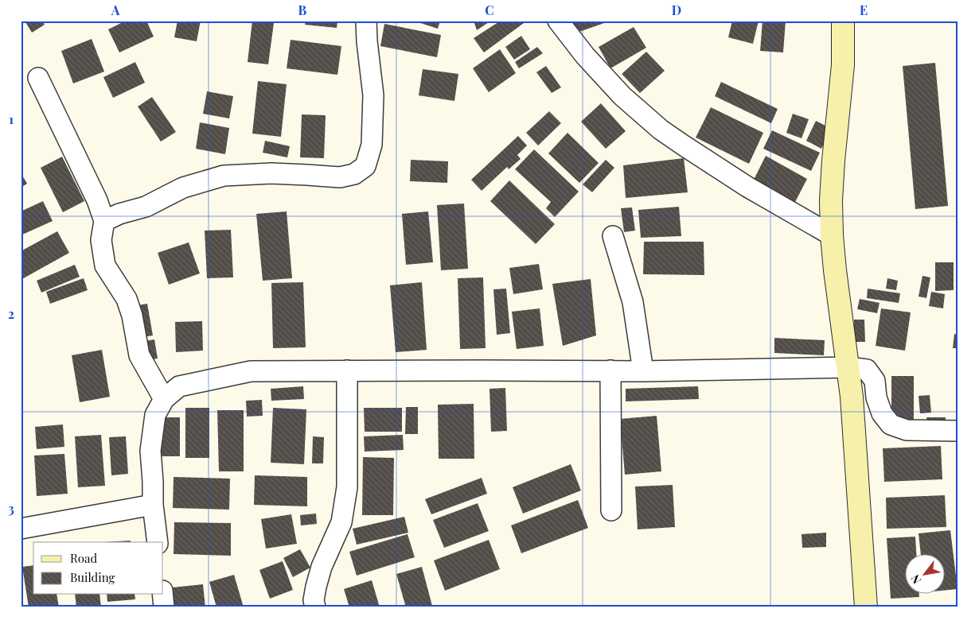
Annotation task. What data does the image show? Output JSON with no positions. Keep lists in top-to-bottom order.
{
  "legend": ["Road", "Building"],
  "north": "bottom left",
  "grid": {
    "columns": [
      "A",
      "B",
      "C",
      "D",
      "E"
    ],
    "rows": ["1", "2", "3"]
  }
}
